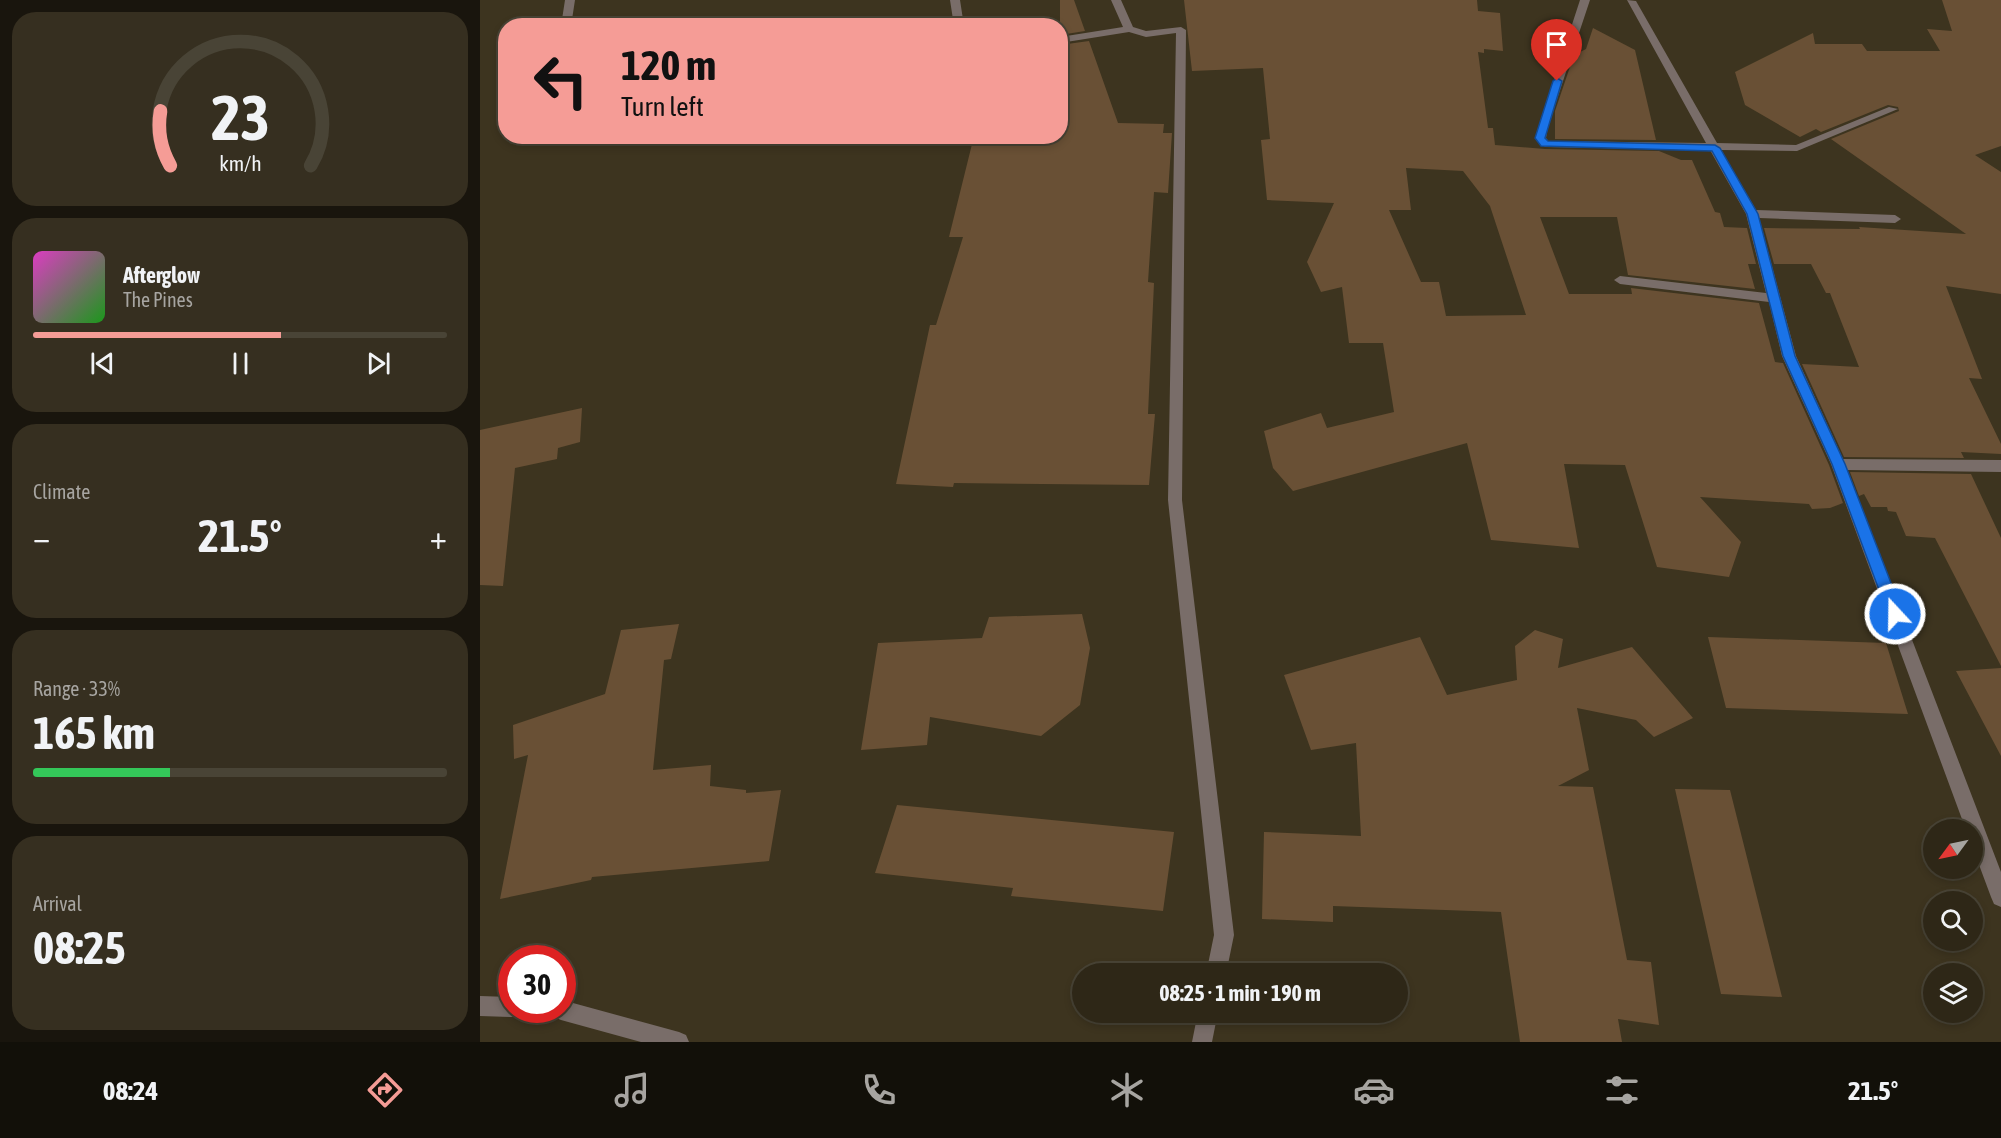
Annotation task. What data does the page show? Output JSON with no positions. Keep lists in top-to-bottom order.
{
  "north": "bottom left",
  "page": {
    "turn": ["120 m", "Turn left"],
    "song": ["Afterglow", "The Pines"],
    "tile": [
      "Climate",
      ["Range · 33%", "165 km"],
      ["Arrival", "08:25"]
    ],
    "heat": ["−", "21.5°", "+"],
    "limit": "30",
    "trip": "08:25 · 1 min · 190 m",
    "tabs": ["08:24", "21.5°"],
    "gauge": ["23", "km/h"]
  }
}
